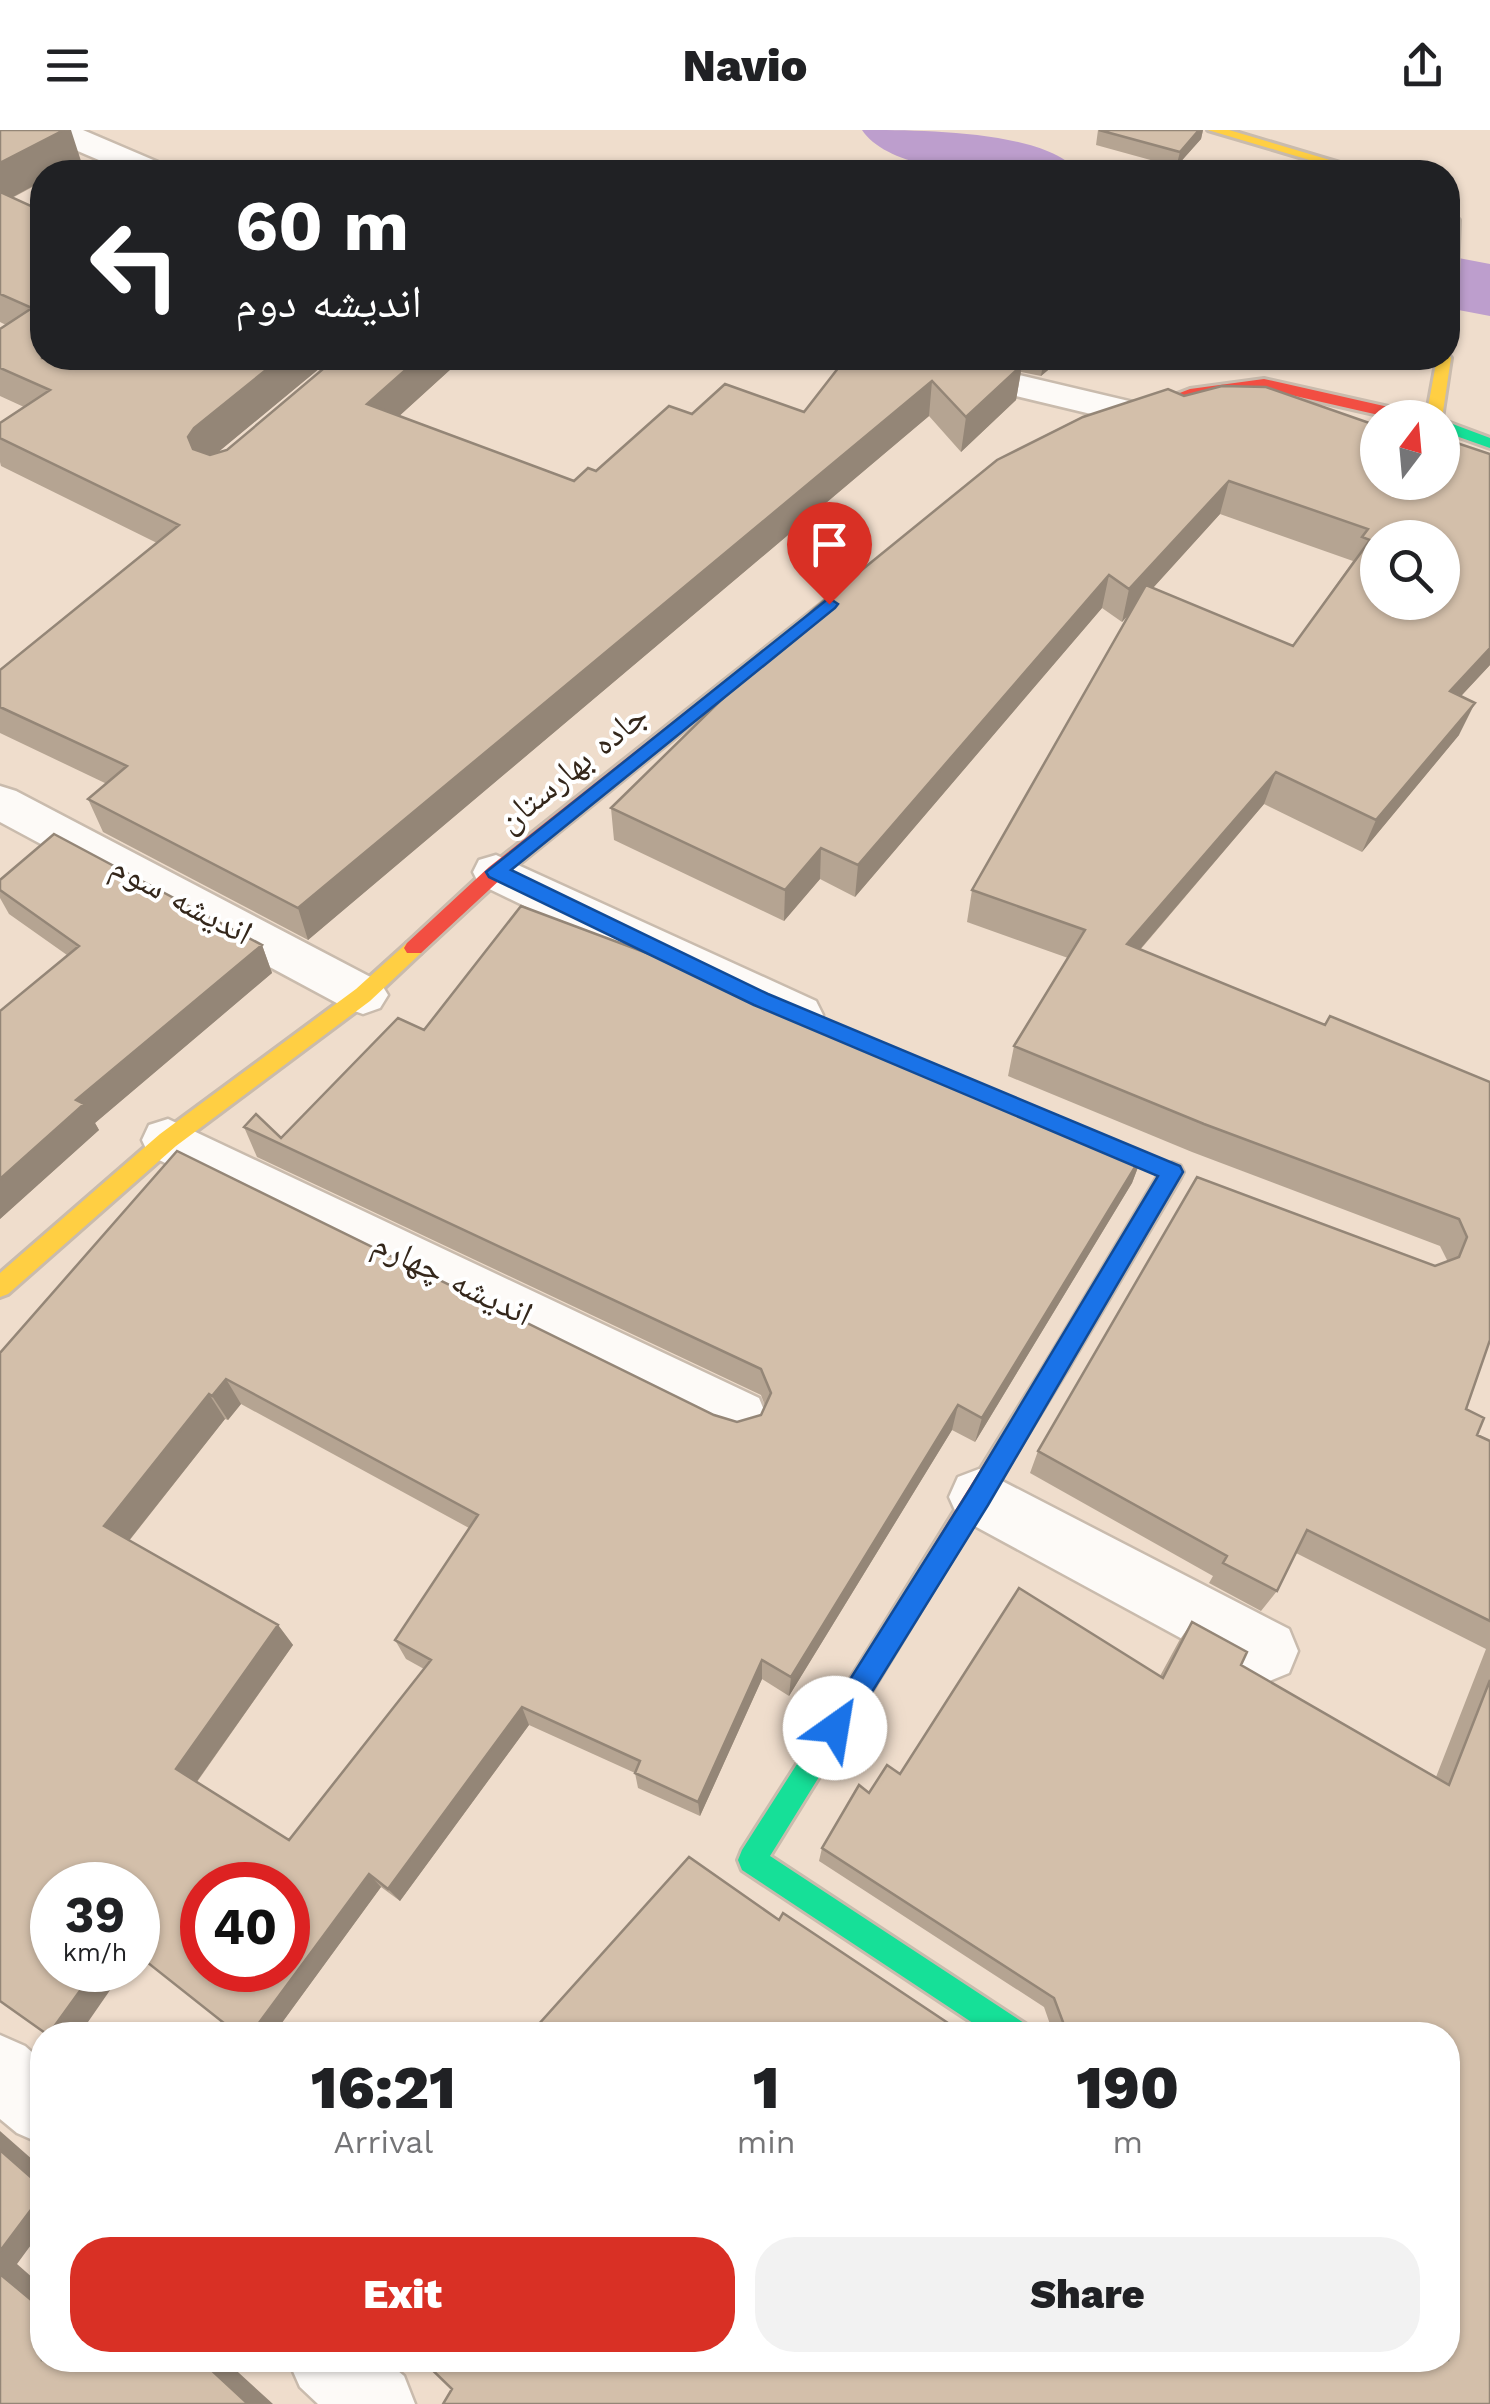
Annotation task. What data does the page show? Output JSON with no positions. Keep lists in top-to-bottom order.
{
  "streets": {
    "street": ["جاده بهارستان", "اندیشه سوم", "اندیشه چهارم"]
  },
  "crossings": [
    ["جاده بهارستان", "اندیشه سوم"],
    ["جاده بهارستان", "اندیشه چهارم"]
  ],
  "north": "top",
  "page": {
    "header": "Navio",
    "turn": ["60 m", "اندیشه دوم"],
    "speed": "39 km/h",
    "limit": "40",
    "eta": [
      "16:21",
      "Arrival",
      "1",
      "min",
      "190",
      "m"
    ],
    "buttons": ["Exit", "Share"]
  }
}
